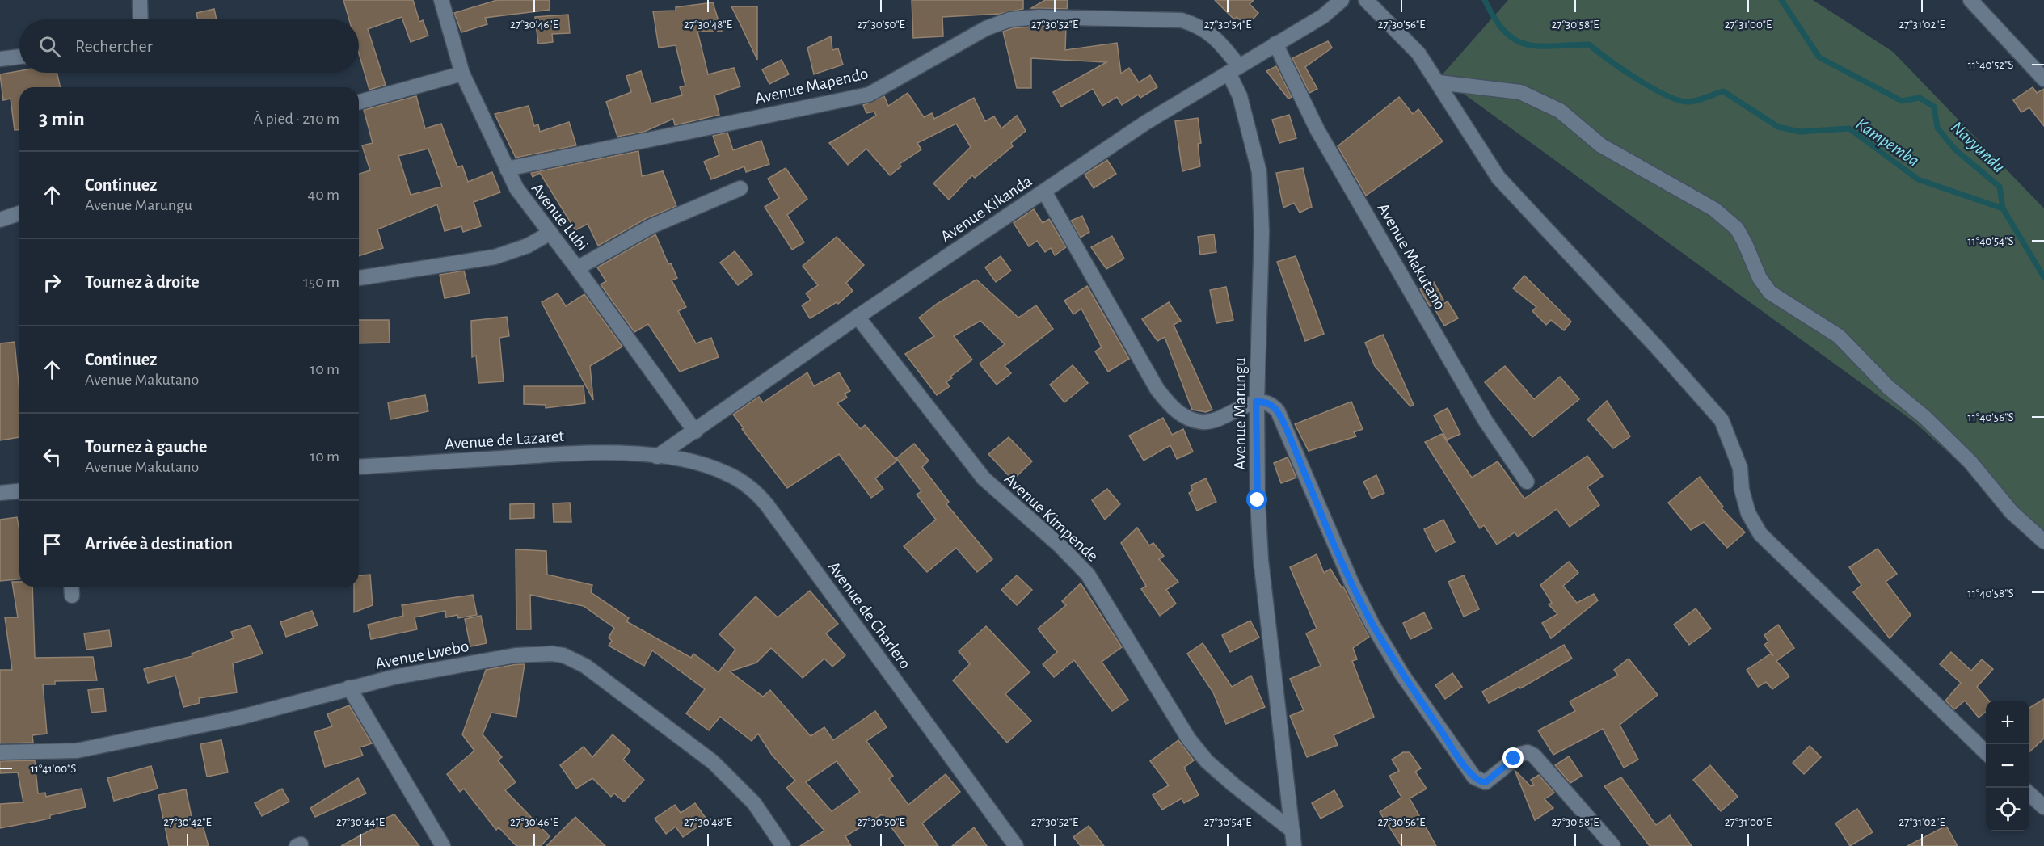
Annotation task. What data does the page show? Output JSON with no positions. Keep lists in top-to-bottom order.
{
  "streets": {
    "street": [
      "Avenue Mapendo",
      "Avenue Kikanda",
      "Avenue Lubi",
      "Avenue Makutano",
      "Avenue Marungu",
      "Avenue de Lazaret",
      "Avenue Kimpende",
      "Avenue de Charlero",
      "Avenue Lwebo"
    ]
  },
  "crossings": [
    ["Avenue Mapendo", "Avenue Kikanda"],
    ["Avenue Mapendo", "Avenue Lubi"],
    ["Avenue Mapendo", "Avenue Marungu"],
    ["Avenue Kikanda", "Avenue Lubi"],
    ["Avenue Kikanda", "Avenue Makutano"],
    ["Avenue Kikanda", "Avenue Marungu"],
    ["Avenue Kikanda", "Avenue de Lazaret"],
    ["Avenue Kikanda", "Avenue Kimpende"],
    ["Avenue Kikanda", "Avenue de Charlero"],
    ["Avenue Marungu", "Avenue Kimpende"],
    ["Avenue de Lazaret", "Avenue de Charlero"]
  ],
  "water": ["Kampemba", "Navyundu"],
  "page": {
    "search": "Rechercher",
    "heading": ["3 min", "À pied · 210 m"],
    "list": [
      ["Continuez", "Avenue Marungu", "40 m"],
      ["Tournez à droite", "150 m"],
      ["Continuez", "Avenue Makutano", "10 m"],
      ["Tournez à gauche", "Avenue Makutano", "10 m"],
      "Arrivée à destination"
    ],
    "map_buttons": ["+", "−"]
  },
  "coordinates": [
    "27°30'46\"E",
    "27°30'48\"E",
    "27°30'50\"E",
    "27°30'52\"E",
    "27°30'54\"E",
    "27°30'56\"E",
    "27°30'58\"E",
    "27°31'00\"E",
    "27°31'02\"E",
    "11°40'52\"S",
    "11°40'54\"S",
    "11°40'56\"S",
    "11°40'58\"S",
    "11°41'00\"S",
    "27°30'42\"E",
    "27°30'44\"E"
  ]
}
